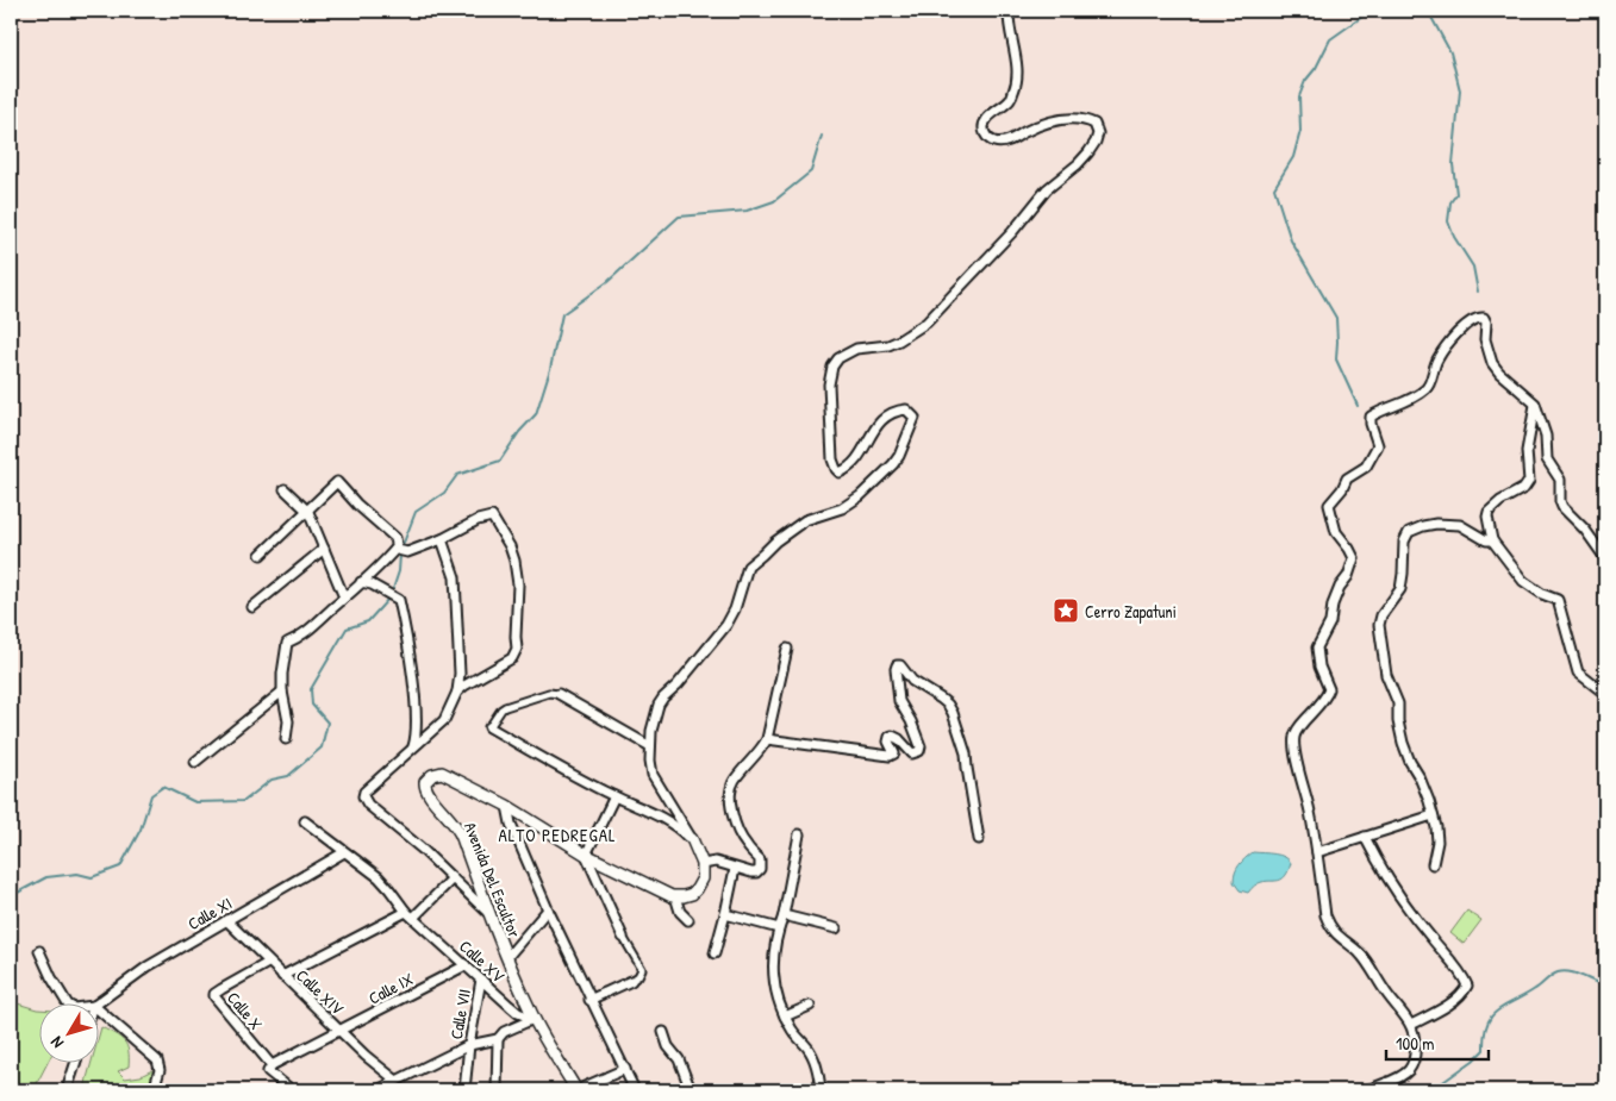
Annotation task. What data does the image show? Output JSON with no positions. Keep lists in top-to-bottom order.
{
  "streets": {
    "street": [
      "Avenida Del Escultor",
      "Calle XI",
      "Calle XV",
      "Calle IX",
      "Calle XIV",
      "Calle X",
      "Calle VII"
    ]
  },
  "crossings": [
    ["Avenida Del Escultor", "Calle XV"],
    ["Calle XI", "Calle XIV"],
    ["Calle XV", "Calle IX"],
    ["Calle XV", "Calle VII"],
    ["Calle IX", "Calle XIV"],
    ["Calle IX", "Calle X"],
    ["Calle XIV", "Calle X"]
  ],
  "districts": ["ALTO PEDREGAL"],
  "places": {
    "place": ["Cerro Zapatuni"]
  },
  "scale_bar": "100 m",
  "north": "bottom left"
}
